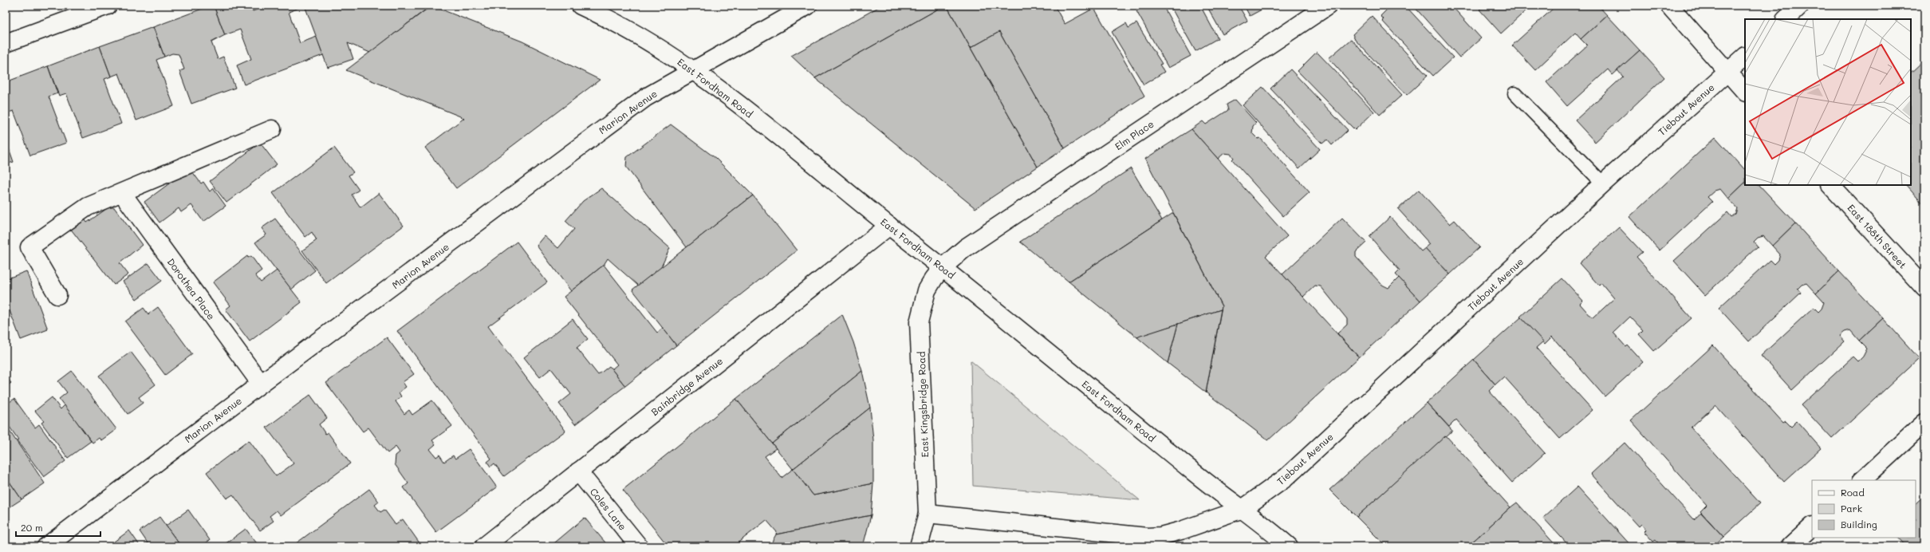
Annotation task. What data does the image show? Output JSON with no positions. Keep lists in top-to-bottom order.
{
  "streets": {
    "street": [
      "East Fordham Road",
      "Tiebout Avenue",
      "Marion Avenue",
      "Elm Place",
      "East 188th Street",
      "Dorothea Place",
      "Bainbridge Avenue",
      "East Kingsbridge Road",
      "Coles Lane"
    ]
  },
  "crossings": [
    ["East Fordham Road", "Tiebout Avenue"],
    ["East Fordham Road", "Marion Avenue"],
    ["East Fordham Road", "Elm Place"],
    ["East Fordham Road", "Bainbridge Avenue"],
    ["East Fordham Road", "East Kingsbridge Road"],
    ["Marion Avenue", "Dorothea Place"],
    ["Elm Place", "East Kingsbridge Road"],
    ["Bainbridge Avenue", "Coles Lane"]
  ],
  "legend": ["Road", "Park", "Building"],
  "scale_bar": "20 m"
}
